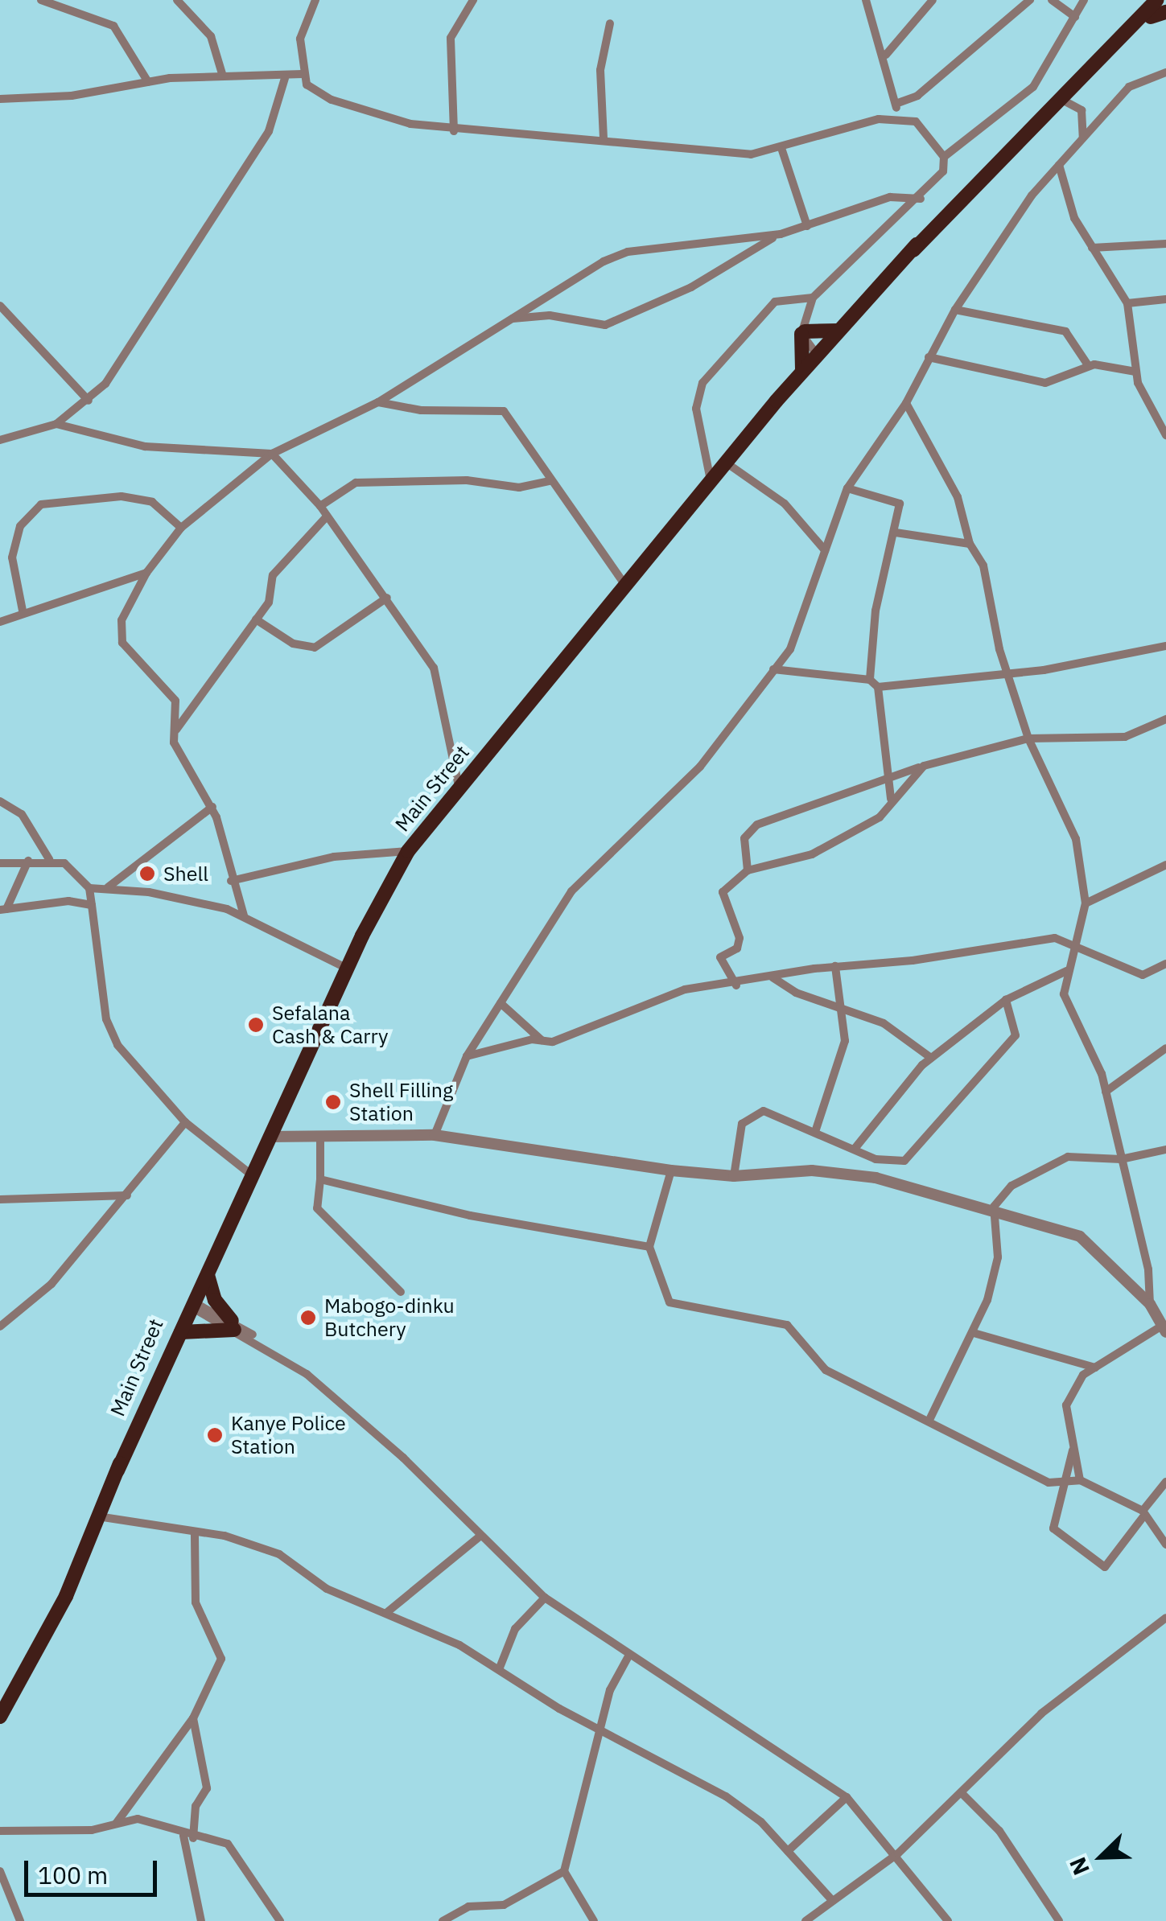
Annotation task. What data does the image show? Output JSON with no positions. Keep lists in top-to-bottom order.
{
  "streets": {
    "highway": ["Main Street"]
  },
  "places": [
    "Shell",
    "Sefalana Cash & Carry",
    "Shell Filling Station",
    "Mabogo-dinku Butchery",
    "Kanye Police Station"
  ],
  "scale_bar": "100 m",
  "north": "bottom left"
}
